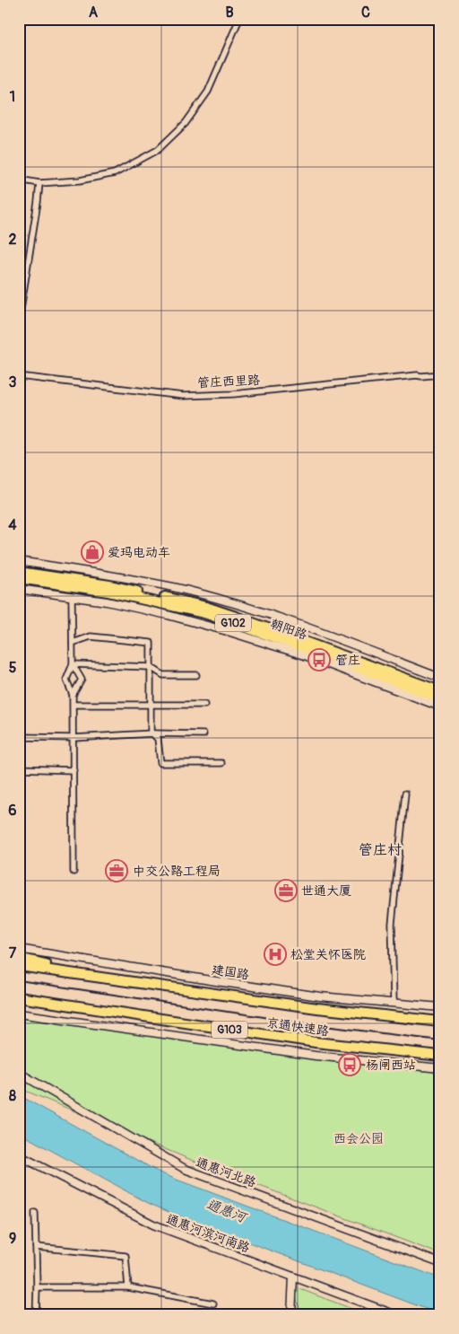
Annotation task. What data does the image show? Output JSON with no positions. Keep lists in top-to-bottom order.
{
  "streets": {
    "highway": [
      "G102",
      "朝阳路",
      "京通快速路",
      "G103"
    ],
    "street": [
      "管庄西里路",
      "建国路",
      "通惠河北路",
      "通惠河滨河南路"
    ]
  },
  "districts": ["管庄村"],
  "water": ["通惠河"],
  "parks": ["西会公园"],
  "places": {
    "shop": ["爱玛电动车"],
    "bus stop": ["管庄", "杨闸西站"],
    "office": ["中交公路工程局", "世通大厦"],
    "hospital": ["松堂关怀医院"]
  },
  "grid": {
    "columns": ["A", "B", "C"],
    "rows": [
      "1",
      "2",
      "3",
      "4",
      "5",
      "6",
      "7",
      "8",
      "9"
    ]
  }
}
